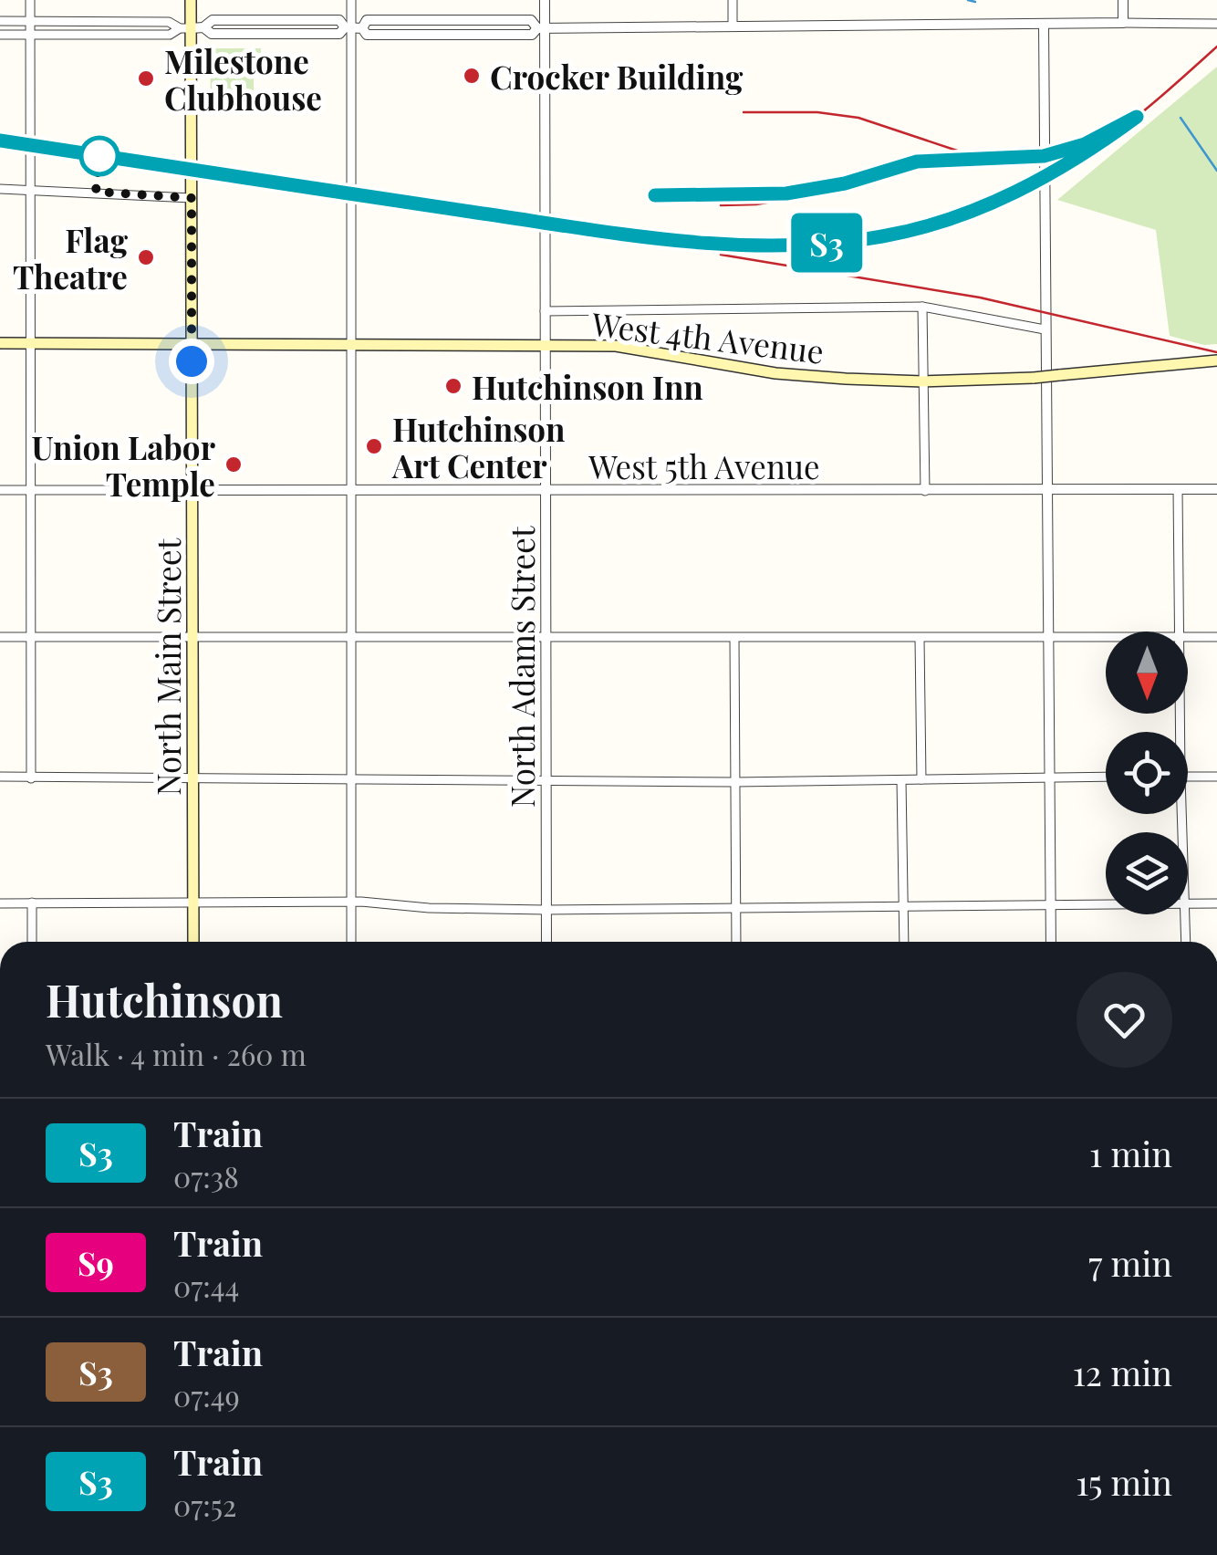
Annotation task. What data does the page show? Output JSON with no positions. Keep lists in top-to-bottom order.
{
  "streets": {
    "main road": ["West 4th Avenue", "North Main Street"],
    "street": ["West 5th Avenue", "North Adams Street"]
  },
  "crossings": [
    ["West 4th Avenue", "North Main Street"],
    ["West 4th Avenue", "North Adams Street"],
    ["West 5th Avenue", "North Main Street"],
    ["West 5th Avenue", "North Adams Street"]
  ],
  "places": [
    "Crocker Building",
    "Milestone Clubhouse",
    "Flag Theatre",
    "Hutchinson Inn",
    "Hutchinson Art Center",
    "Union Labor Temple"
  ],
  "north": "bottom",
  "page": {
    "on_map": "S3",
    "heading": ["Hutchinson", "Walk · 4 min · 260 m"],
    "list": [
      {
        "mark": "S3",
        "name": "Train",
        "note": "07:38",
        "value": "1 min"
      },
      {
        "mark": "S9",
        "name": "Train",
        "note": "07:44",
        "value": "7 min"
      },
      {
        "mark": "S3",
        "name": "Train",
        "note": "07:49",
        "value": "12 min"
      },
      {
        "mark": "S3",
        "name": "Train",
        "note": "07:52",
        "value": "15 min"
      }
    ]
  }
}
